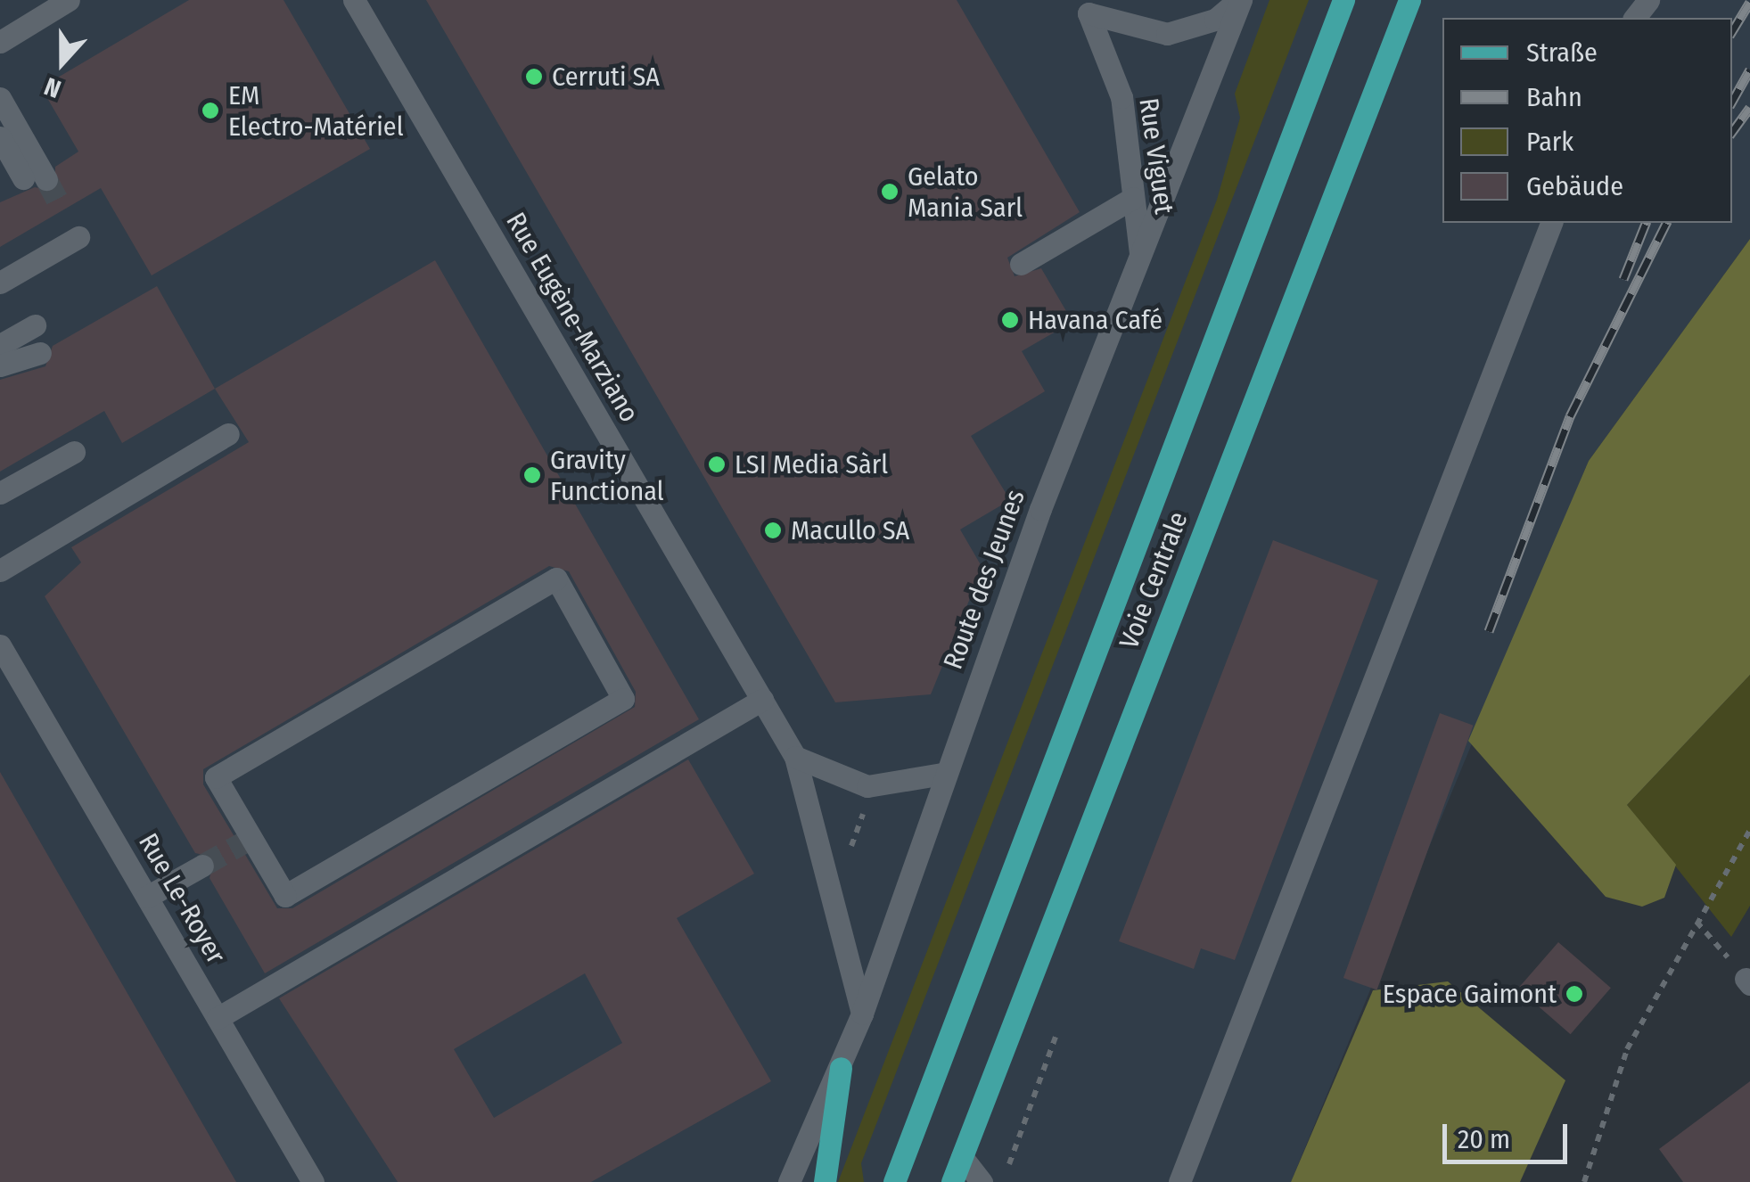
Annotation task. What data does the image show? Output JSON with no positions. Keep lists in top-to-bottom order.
{
  "streets": {
    "main road": ["Voie Centrale"],
    "street": [
      "Rue Viguet",
      "Rue Eugène-Marziano",
      "Route des Jeunes",
      "Rue Le-Royer"
    ]
  },
  "crossings": [
    ["Rue Viguet", "Route des Jeunes"],
    ["Rue Eugène-Marziano", "Route des Jeunes"]
  ],
  "places": [
    "Cerruti SA",
    "EM Electro-Matériel",
    "Gelato Mania Sarl",
    "Havana Café",
    "LSI Media Sàrl",
    "Gravity Functional",
    "Macullo SA",
    "Espace Gaimont"
  ],
  "legend": [
    "Straße",
    "Bahn",
    "Park",
    "Gebäude"
  ],
  "scale_bar": "20 m",
  "north": "bottom"
}
